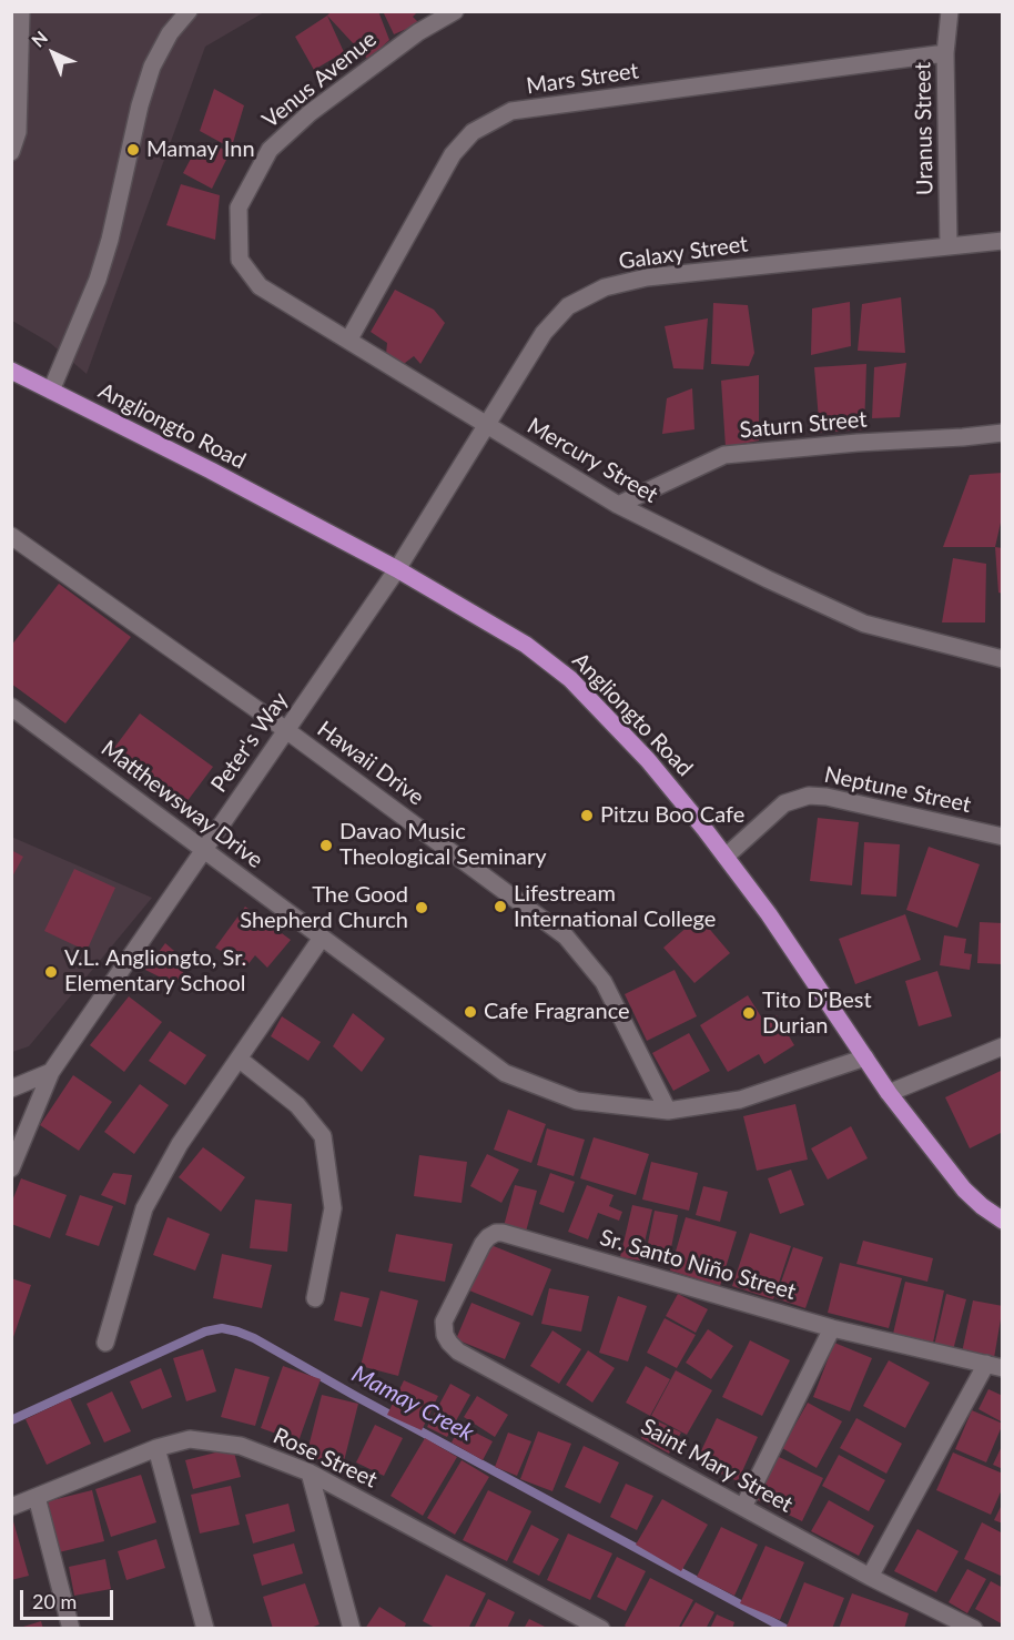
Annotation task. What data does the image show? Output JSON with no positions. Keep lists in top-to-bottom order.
{
  "streets": {
    "main road": ["Angliongto Road"],
    "street": [
      "Mars Street",
      "Venus Avenue",
      "Uranus Street",
      "Galaxy Street",
      "Saturn Street",
      "Mercury Street",
      "Peter's Way",
      "Hawaii Drive",
      "Neptune Street",
      "Matthewsway Drive",
      "Sr. Santo Niño Street",
      "Rose Street",
      "Saint Mary Street"
    ]
  },
  "crossings": [
    ["Mars Street", "Uranus Street"],
    ["Mars Street", "Mercury Street"],
    ["Venus Avenue", "Mercury Street"],
    ["Uranus Street", "Galaxy Street"],
    ["Galaxy Street", "Angliongto Road"],
    ["Galaxy Street", "Mercury Street"],
    ["Galaxy Street", "Peter's Way"],
    ["Saturn Street", "Mercury Street"],
    ["Angliongto Road", "Peter's Way"],
    ["Angliongto Road", "Neptune Street"],
    ["Angliongto Road", "Matthewsway Drive"],
    ["Peter's Way", "Hawaii Drive"],
    ["Peter's Way", "Matthewsway Drive"],
    ["Hawaii Drive", "Matthewsway Drive"],
    ["Sr. Santo Niño Street", "Saint Mary Street"]
  ],
  "water": ["Mamay Creek"],
  "places": [
    "Mamay Inn",
    "Pitzu Boo Cafe",
    "Davao Music Theological Seminary",
    "Lifestream International College",
    "The Good Shepherd Church",
    "V.L. Angliongto, Sr. Elementary School",
    "Cafe Fragrance",
    "Tito D'Best Durian"
  ],
  "scale_bar": "20 m",
  "north": "top left"
}
